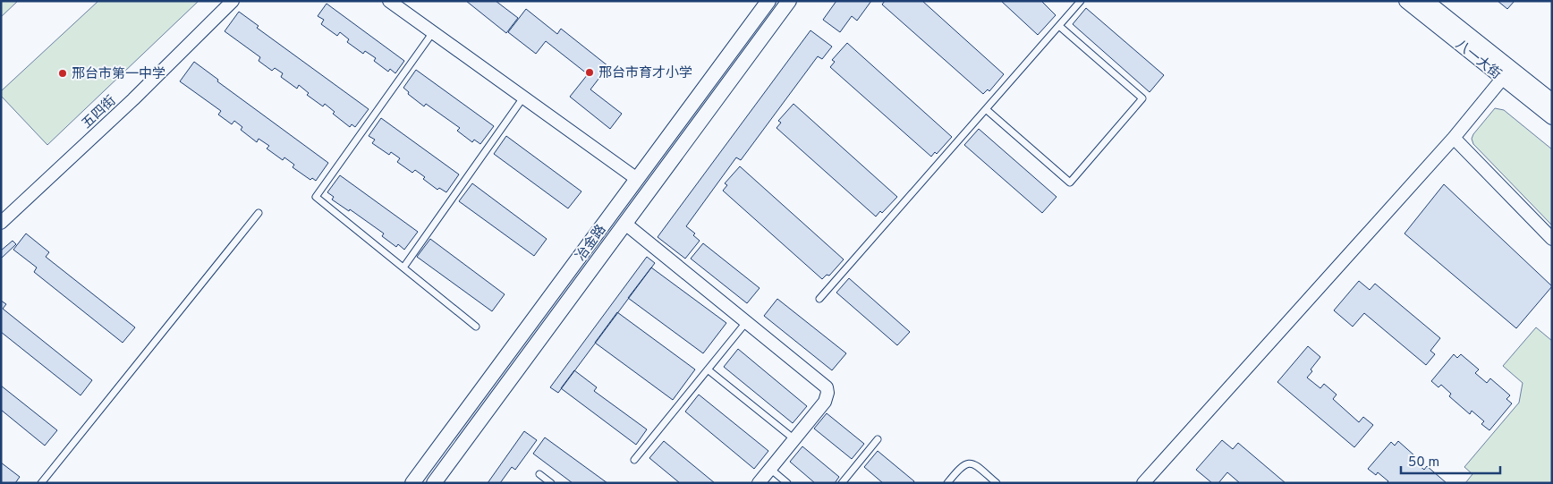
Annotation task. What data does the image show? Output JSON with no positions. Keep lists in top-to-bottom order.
{
  "streets": {
    "street": ["八一大街", "五四街", "冶金路"]
  },
  "places": ["邢台市育才小学", "邢台市第一中学"],
  "scale_bar": "50 m"
}
